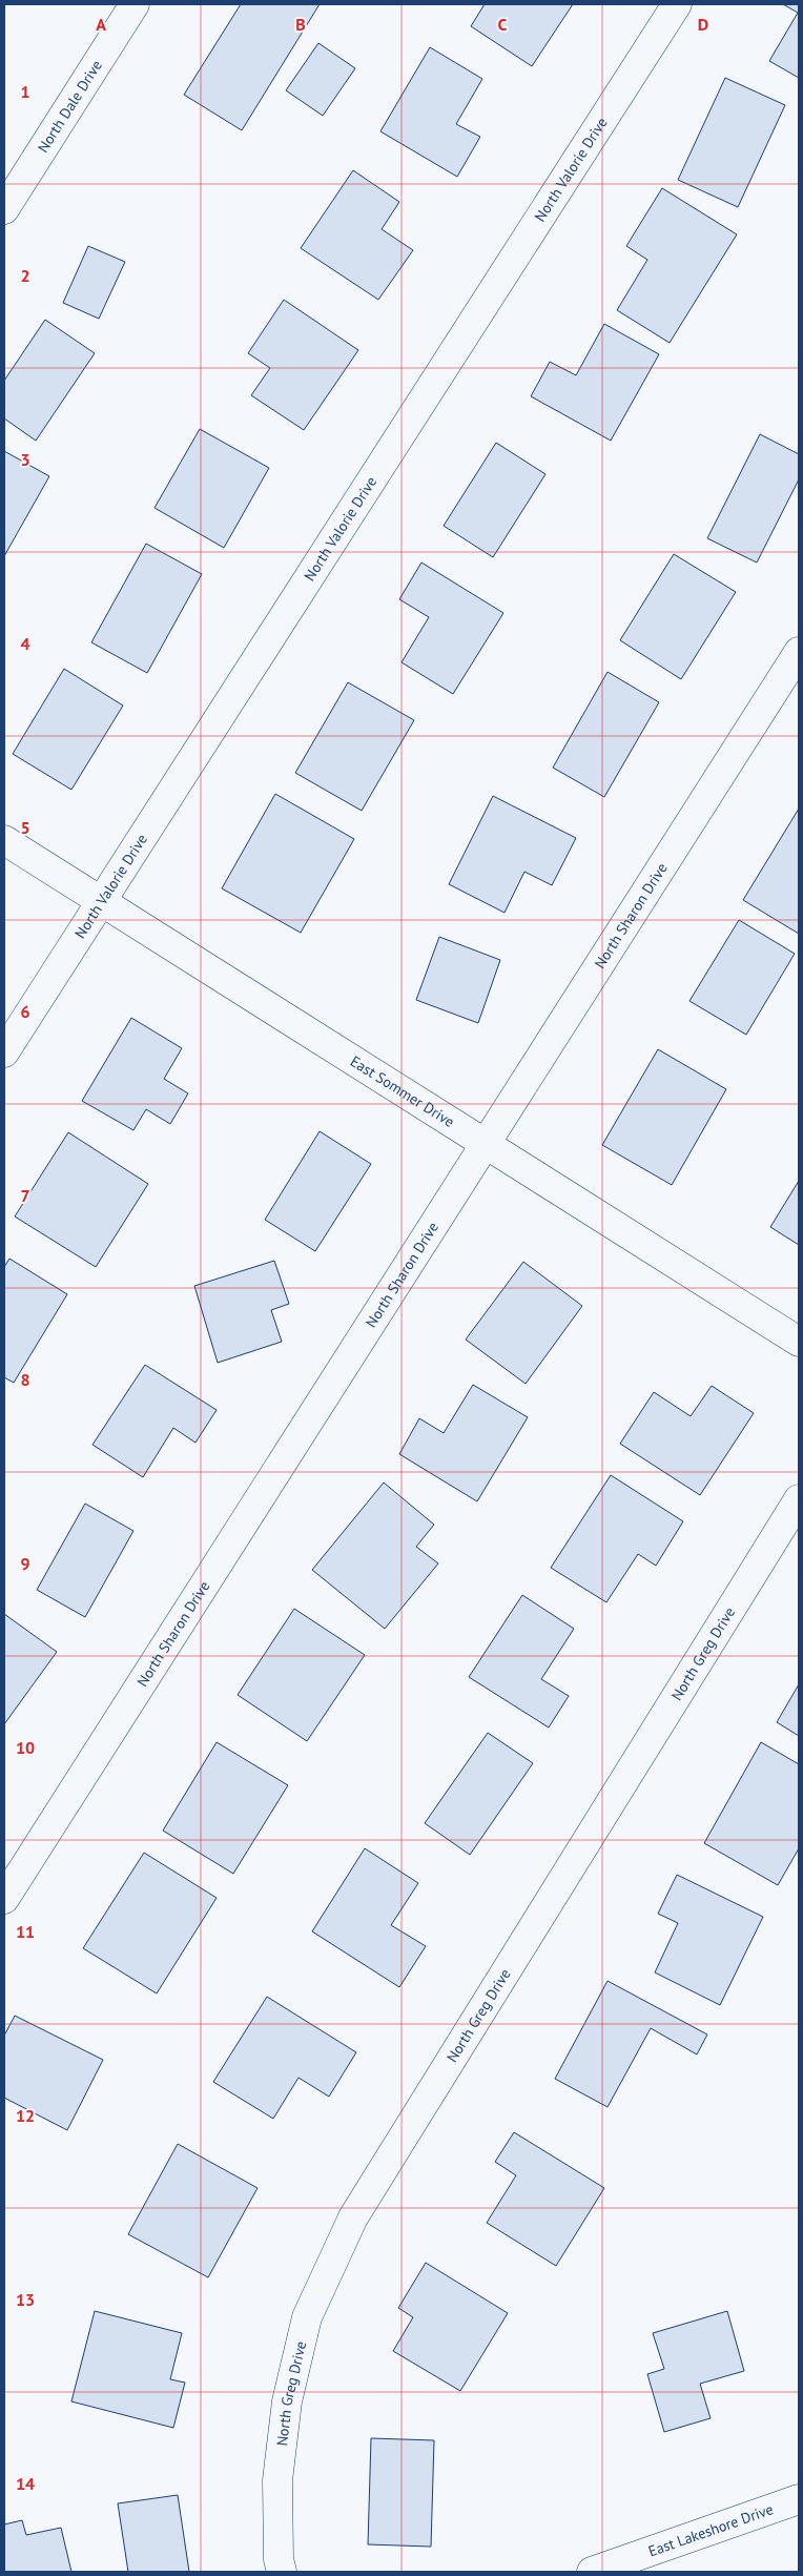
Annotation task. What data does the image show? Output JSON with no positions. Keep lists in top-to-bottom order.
{
  "streets": {
    "street": [
      "North Dale Drive",
      "North Valorie Drive",
      "North Sharon Drive",
      "East Sommer Drive",
      "North Greg Drive",
      "East Lakeshore Drive"
    ]
  },
  "crossings": [
    ["North Valorie Drive", "East Sommer Drive"],
    ["North Sharon Drive", "East Sommer Drive"]
  ],
  "grid": {
    "columns": [
      "A",
      "B",
      "C",
      "D"
    ],
    "rows": [
      "1",
      "2",
      "3",
      "4",
      "5",
      "6",
      "7",
      "8",
      "9",
      "10",
      "11",
      "12",
      "13",
      "14"
    ]
  }
}
